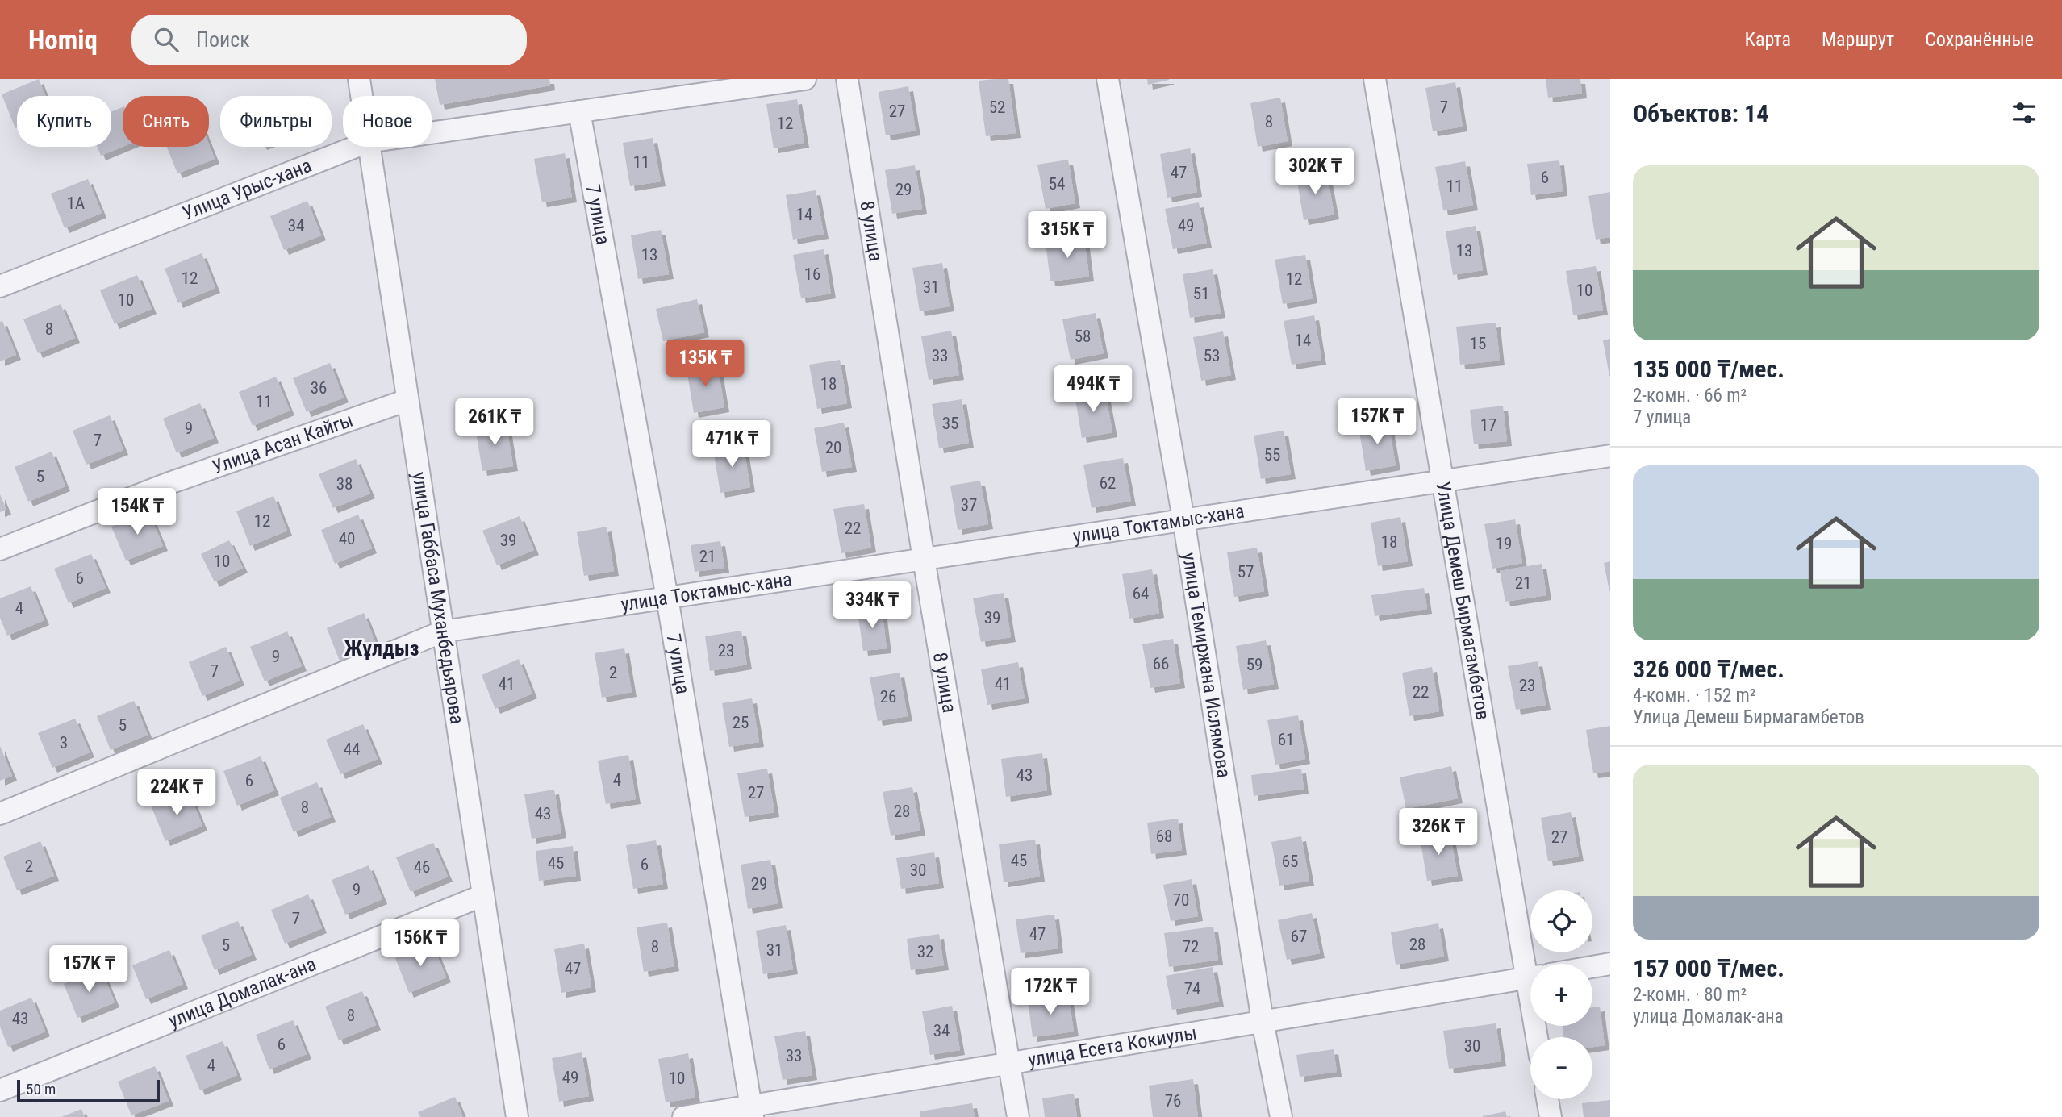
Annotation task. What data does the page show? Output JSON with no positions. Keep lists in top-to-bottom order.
{
  "streets": {
    "street": [
      "Улица Урыс-хана",
      "7 улица",
      "8 улица",
      "Улица Асан Кайгы",
      "улица Токтамыс-хана",
      "улица Габбаса Муханбедьярова",
      "Улица Демеш Бирмагамбетов",
      "улица Темиржана Ислямова",
      "улица Домалак-ана",
      "улица Есета Кокиулы"
    ]
  },
  "crossings": [
    ["Улица Урыс-хана", "7 улица"],
    ["7 улица", "улица Токтамыс-хана"],
    ["7 улица", "улица Есета Кокиулы"],
    ["8 улица", "улица Токтамыс-хана"],
    ["8 улица", "улица Есета Кокиулы"],
    ["Улица Асан Кайгы", "улица Габбаса Муханбедьярова"],
    ["улица Токтамыс-хана", "улица Габбаса Муханбедьярова"],
    ["улица Токтамыс-хана", "Улица Демеш Бирмагамбетов"],
    ["улица Токтамыс-хана", "улица Темиржана Ислямова"],
    ["улица Габбаса Муханбедьярова", "улица Домалак-ана"],
    ["улица Темиржана Ислямова", "улица Есета Кокиулы"]
  ],
  "districts": ["Жұлдыз"],
  "house_numbers": [
    "52",
    "7",
    "27",
    "8",
    "12",
    "11",
    "47",
    "6",
    "54",
    "11",
    "29",
    "1А",
    "14",
    "34",
    "49",
    "13",
    "13",
    "16",
    "12",
    "12",
    "31",
    "10",
    "51",
    "10",
    "8",
    "58",
    "14",
    "15",
    "33",
    "53",
    "18",
    "36",
    "11",
    "35",
    "17",
    "9",
    "7",
    "20",
    "55",
    "5",
    "62",
    "38",
    "37",
    "12",
    "22",
    "40",
    "39",
    "18",
    "19",
    "21",
    "10",
    "57",
    "6",
    "21",
    "64",
    "4",
    "39",
    "23",
    "9",
    "66",
    "59",
    "7",
    "2",
    "41",
    "41",
    "23",
    "22",
    "26",
    "25",
    "5",
    "61",
    "3",
    "44",
    "43",
    "4",
    "6",
    "27",
    "8",
    "28",
    "43",
    "68",
    "27",
    "45",
    "65",
    "45",
    "6",
    "2",
    "46",
    "30",
    "29",
    "9",
    "70",
    "7",
    "47",
    "67",
    "28",
    "5",
    "8",
    "72",
    "31",
    "32",
    "47",
    "74",
    "8",
    "43",
    "34",
    "6",
    "30",
    "33",
    "4",
    "49",
    "10",
    "76"
  ],
  "scale_bar": "50 m",
  "page": {
    "header": "Homiq",
    "search": "Поиск",
    "nav": ["Карта", "Маршрут", "Сохранённые"],
    "heading": "Объектов: 14",
    "chip": [
      "Купить",
      "Снять",
      "Фильтры",
      "Новое"
    ],
    "list": [
      {
        "name": "135 000 ₸/мес.",
        "note": "2-комн. · 66 m² · 7 улица"
      },
      {
        "name": "326 000 ₸/мес.",
        "note": "4-комн. · 152 m² · Улица Демеш Бирмагамбетов"
      },
      {
        "name": "157 000 ₸/мес.",
        "note": "2-комн. · 80 m² · улица Домалак-ана"
      }
    ],
    "price": [
      "302K ₸",
      "315K ₸",
      "135K ₸",
      "494K ₸",
      "157K ₸",
      "261K ₸",
      "471K ₸",
      "154K ₸",
      "334K ₸",
      "224K ₸",
      "326K ₸",
      "156K ₸",
      "157K ₸",
      "172K ₸"
    ],
    "map_buttons": ["+", "−"],
    "scale": "50 m"
  }
}
